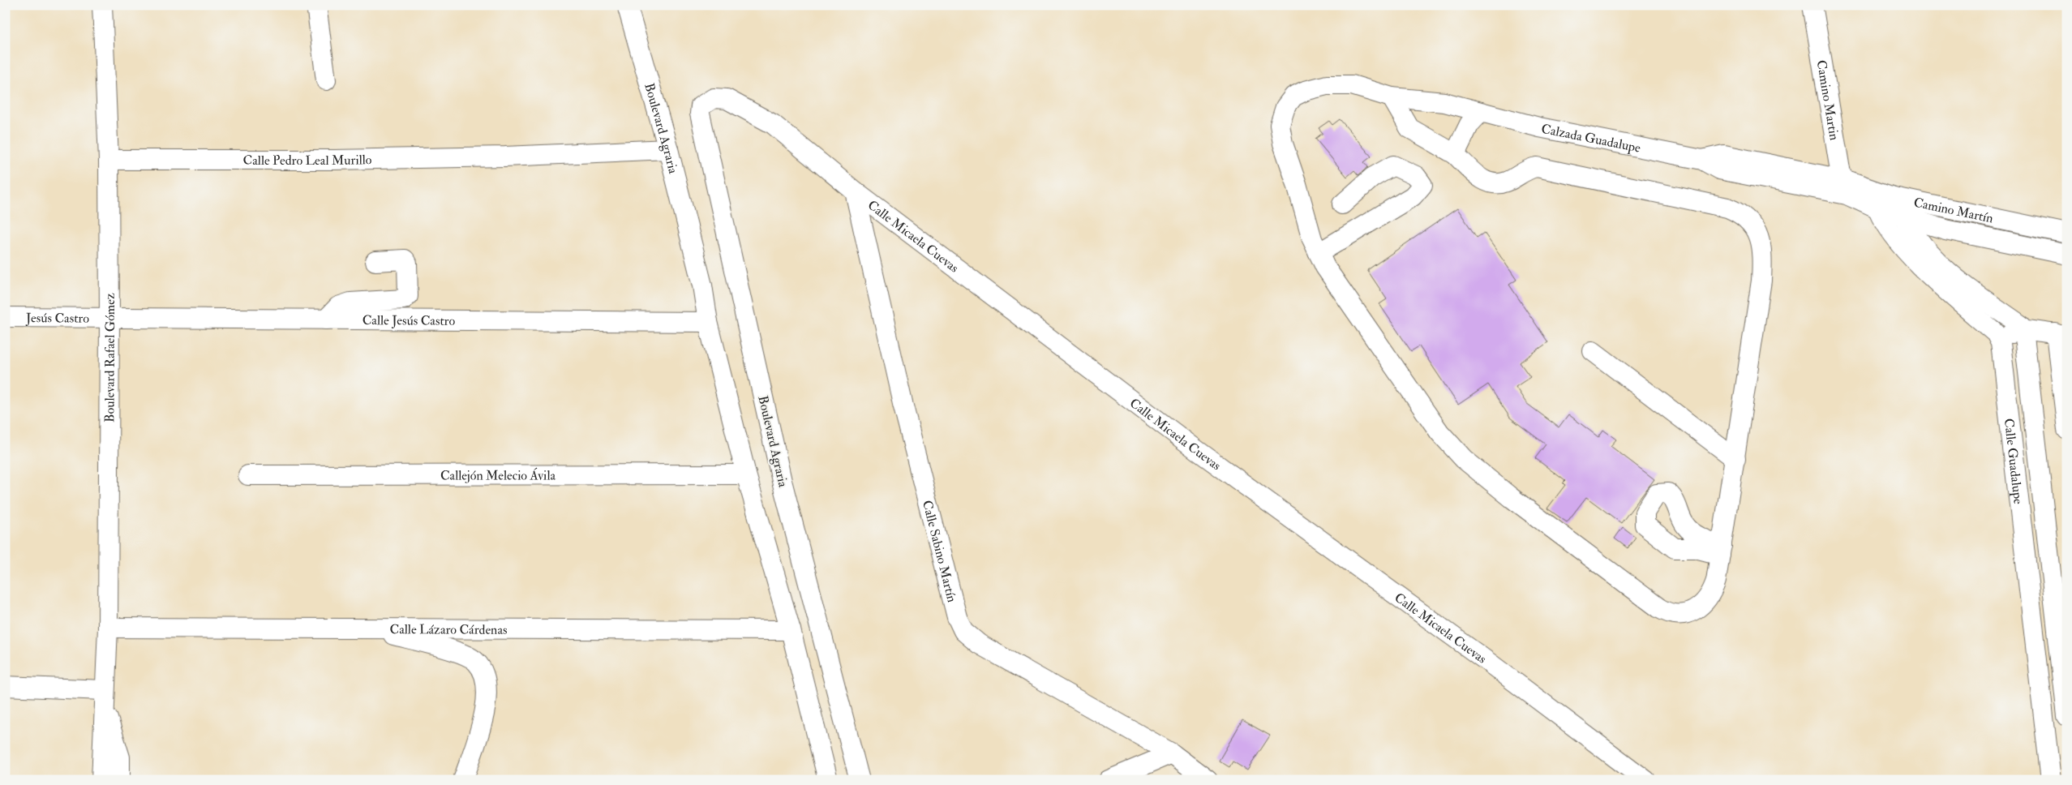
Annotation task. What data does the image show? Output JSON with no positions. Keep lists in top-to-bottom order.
{
  "streets": {
    "street": [
      "Camino Martin",
      "Boulevard Agraria",
      "Calzada Guadalupe",
      "Calle Pedro Leal Murillo",
      "Camino Martín",
      "Calle Micaela Cuevas",
      "Jesús Castro",
      "Calle Jesús Castro",
      "Boulevard Rafael Gómez",
      "Calle Guadalupe",
      "Callejón Melecio Ávila",
      "Calle Sabino Martín",
      "Calle Lázaro Cárdenas"
    ]
  },
  "crossings": [
    ["Camino Martin", "Calzada Guadalupe"],
    ["Camino Martin", "Camino Martín"],
    ["Boulevard Agraria", "Calle Pedro Leal Murillo"],
    ["Boulevard Agraria", "Calle Micaela Cuevas"],
    ["Boulevard Agraria", "Calle Jesús Castro"],
    ["Boulevard Agraria", "Callejón Melecio Ávila"],
    ["Boulevard Agraria", "Calle Lázaro Cárdenas"],
    ["Calzada Guadalupe", "Camino Martín"],
    ["Calle Pedro Leal Murillo", "Boulevard Rafael Gómez"],
    ["Calle Micaela Cuevas", "Calle Sabino Martín"],
    ["Jesús Castro", "Calle Jesús Castro"],
    ["Jesús Castro", "Boulevard Rafael Gómez"],
    ["Calle Jesús Castro", "Boulevard Rafael Gómez"],
    ["Boulevard Rafael Gómez", "Calle Lázaro Cárdenas"]
  ]
}
